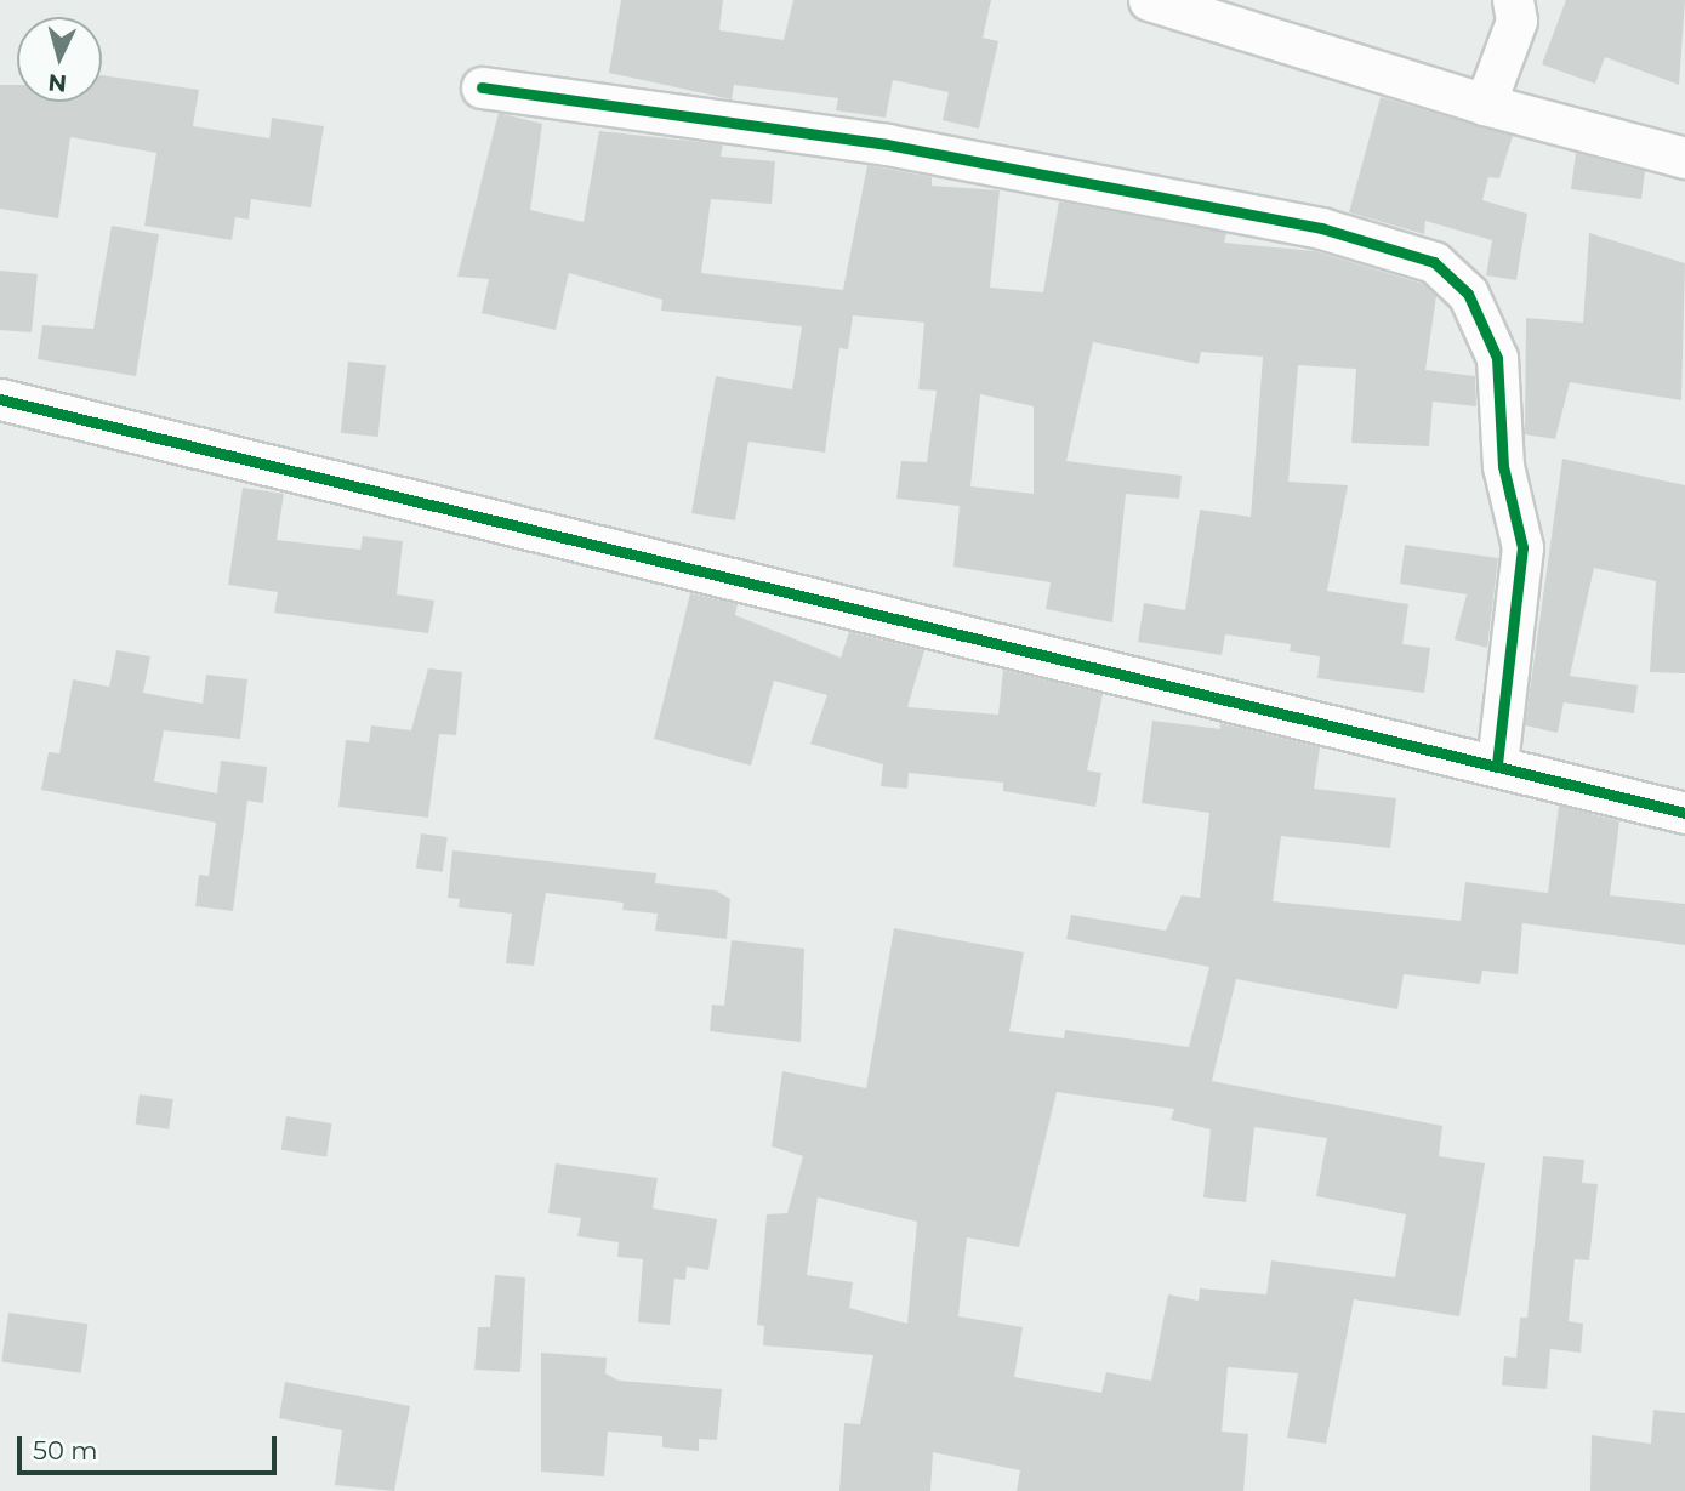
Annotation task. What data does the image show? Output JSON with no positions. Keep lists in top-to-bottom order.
{
  "scale_bar": "50 m",
  "north": "bottom"
}
